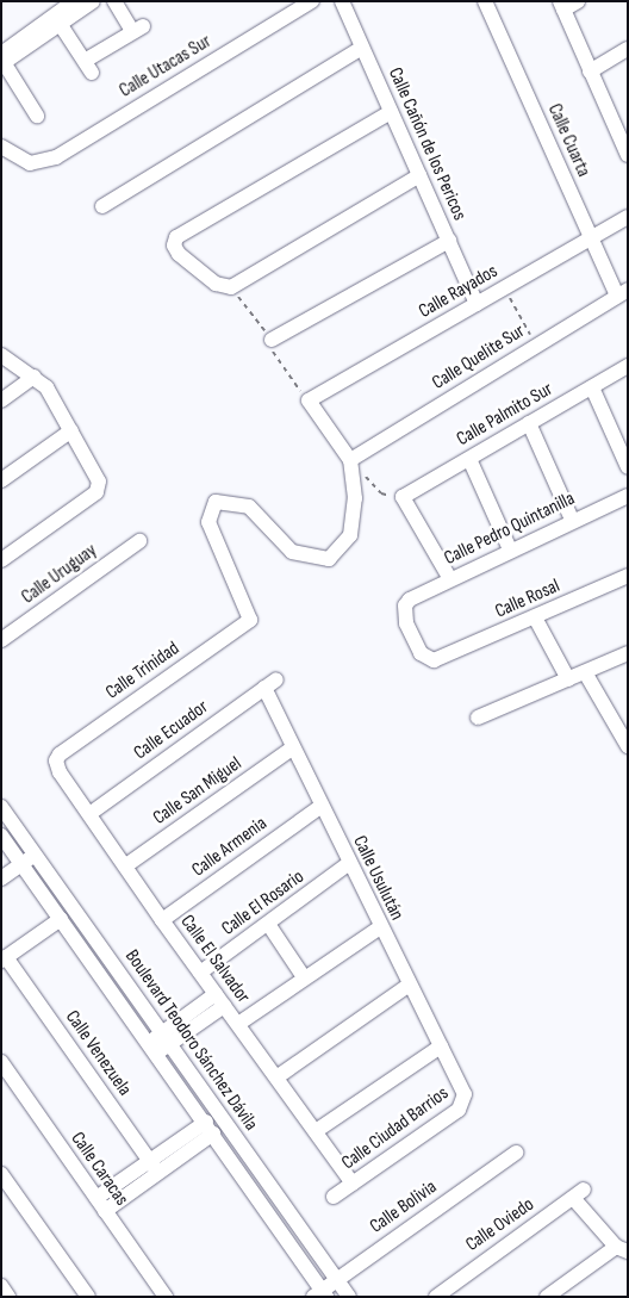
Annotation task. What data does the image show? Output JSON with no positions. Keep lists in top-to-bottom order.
{
  "streets": {
    "street": [
      "Calle Utacas Sur",
      "Calle Cuarta",
      "Calle Cañón de los Pericos",
      "Calle Rayados",
      "Calle Quelite Sur",
      "Calle Palmito Sur",
      "Calle Pedro Quintanilla",
      "Calle Uruguay",
      "Calle Rosal",
      "Calle Trinidad",
      "Calle Ecuador",
      "Calle San Miguel",
      "Calle Armenia",
      "Calle Usulután",
      "Calle El Rosario",
      "Calle El Salvador",
      "Boulevard Teodoro Sánchez Dávila",
      "Calle Venezuela",
      "Calle Ciudad Barrios",
      "Calle Caracas",
      "Calle Bolivia",
      "Calle Oviedo"
    ]
  },
  "crossings": [
    ["Calle Cuarta", "Calle Rayados"],
    ["Calle Cuarta", "Calle Quelite Sur"],
    ["Calle Cañón de los Pericos", "Calle Rayados"],
    ["Calle Rayados", "Calle Quelite Sur"],
    ["Calle Rayados", "Calle Trinidad"],
    ["Calle Quelite Sur", "Calle Trinidad"],
    ["Calle Pedro Quintanilla", "Calle Rosal"],
    ["Calle Trinidad", "Calle El Salvador"],
    ["Calle Ecuador", "Calle Usulután"],
    ["Calle Ecuador", "Calle El Salvador"],
    ["Calle San Miguel", "Calle Usulután"],
    ["Calle San Miguel", "Calle El Salvador"],
    ["Calle Armenia", "Calle Usulután"],
    ["Calle Armenia", "Calle El Salvador"],
    ["Calle Usulután", "Calle El Rosario"],
    ["Calle Usulután", "Calle Ciudad Barrios"],
    ["Calle El Rosario", "Calle El Salvador"],
    ["Calle El Salvador", "Calle Ciudad Barrios"],
    ["Boulevard Teodoro Sánchez Dávila", "Calle Bolivia"]
  ]
}
